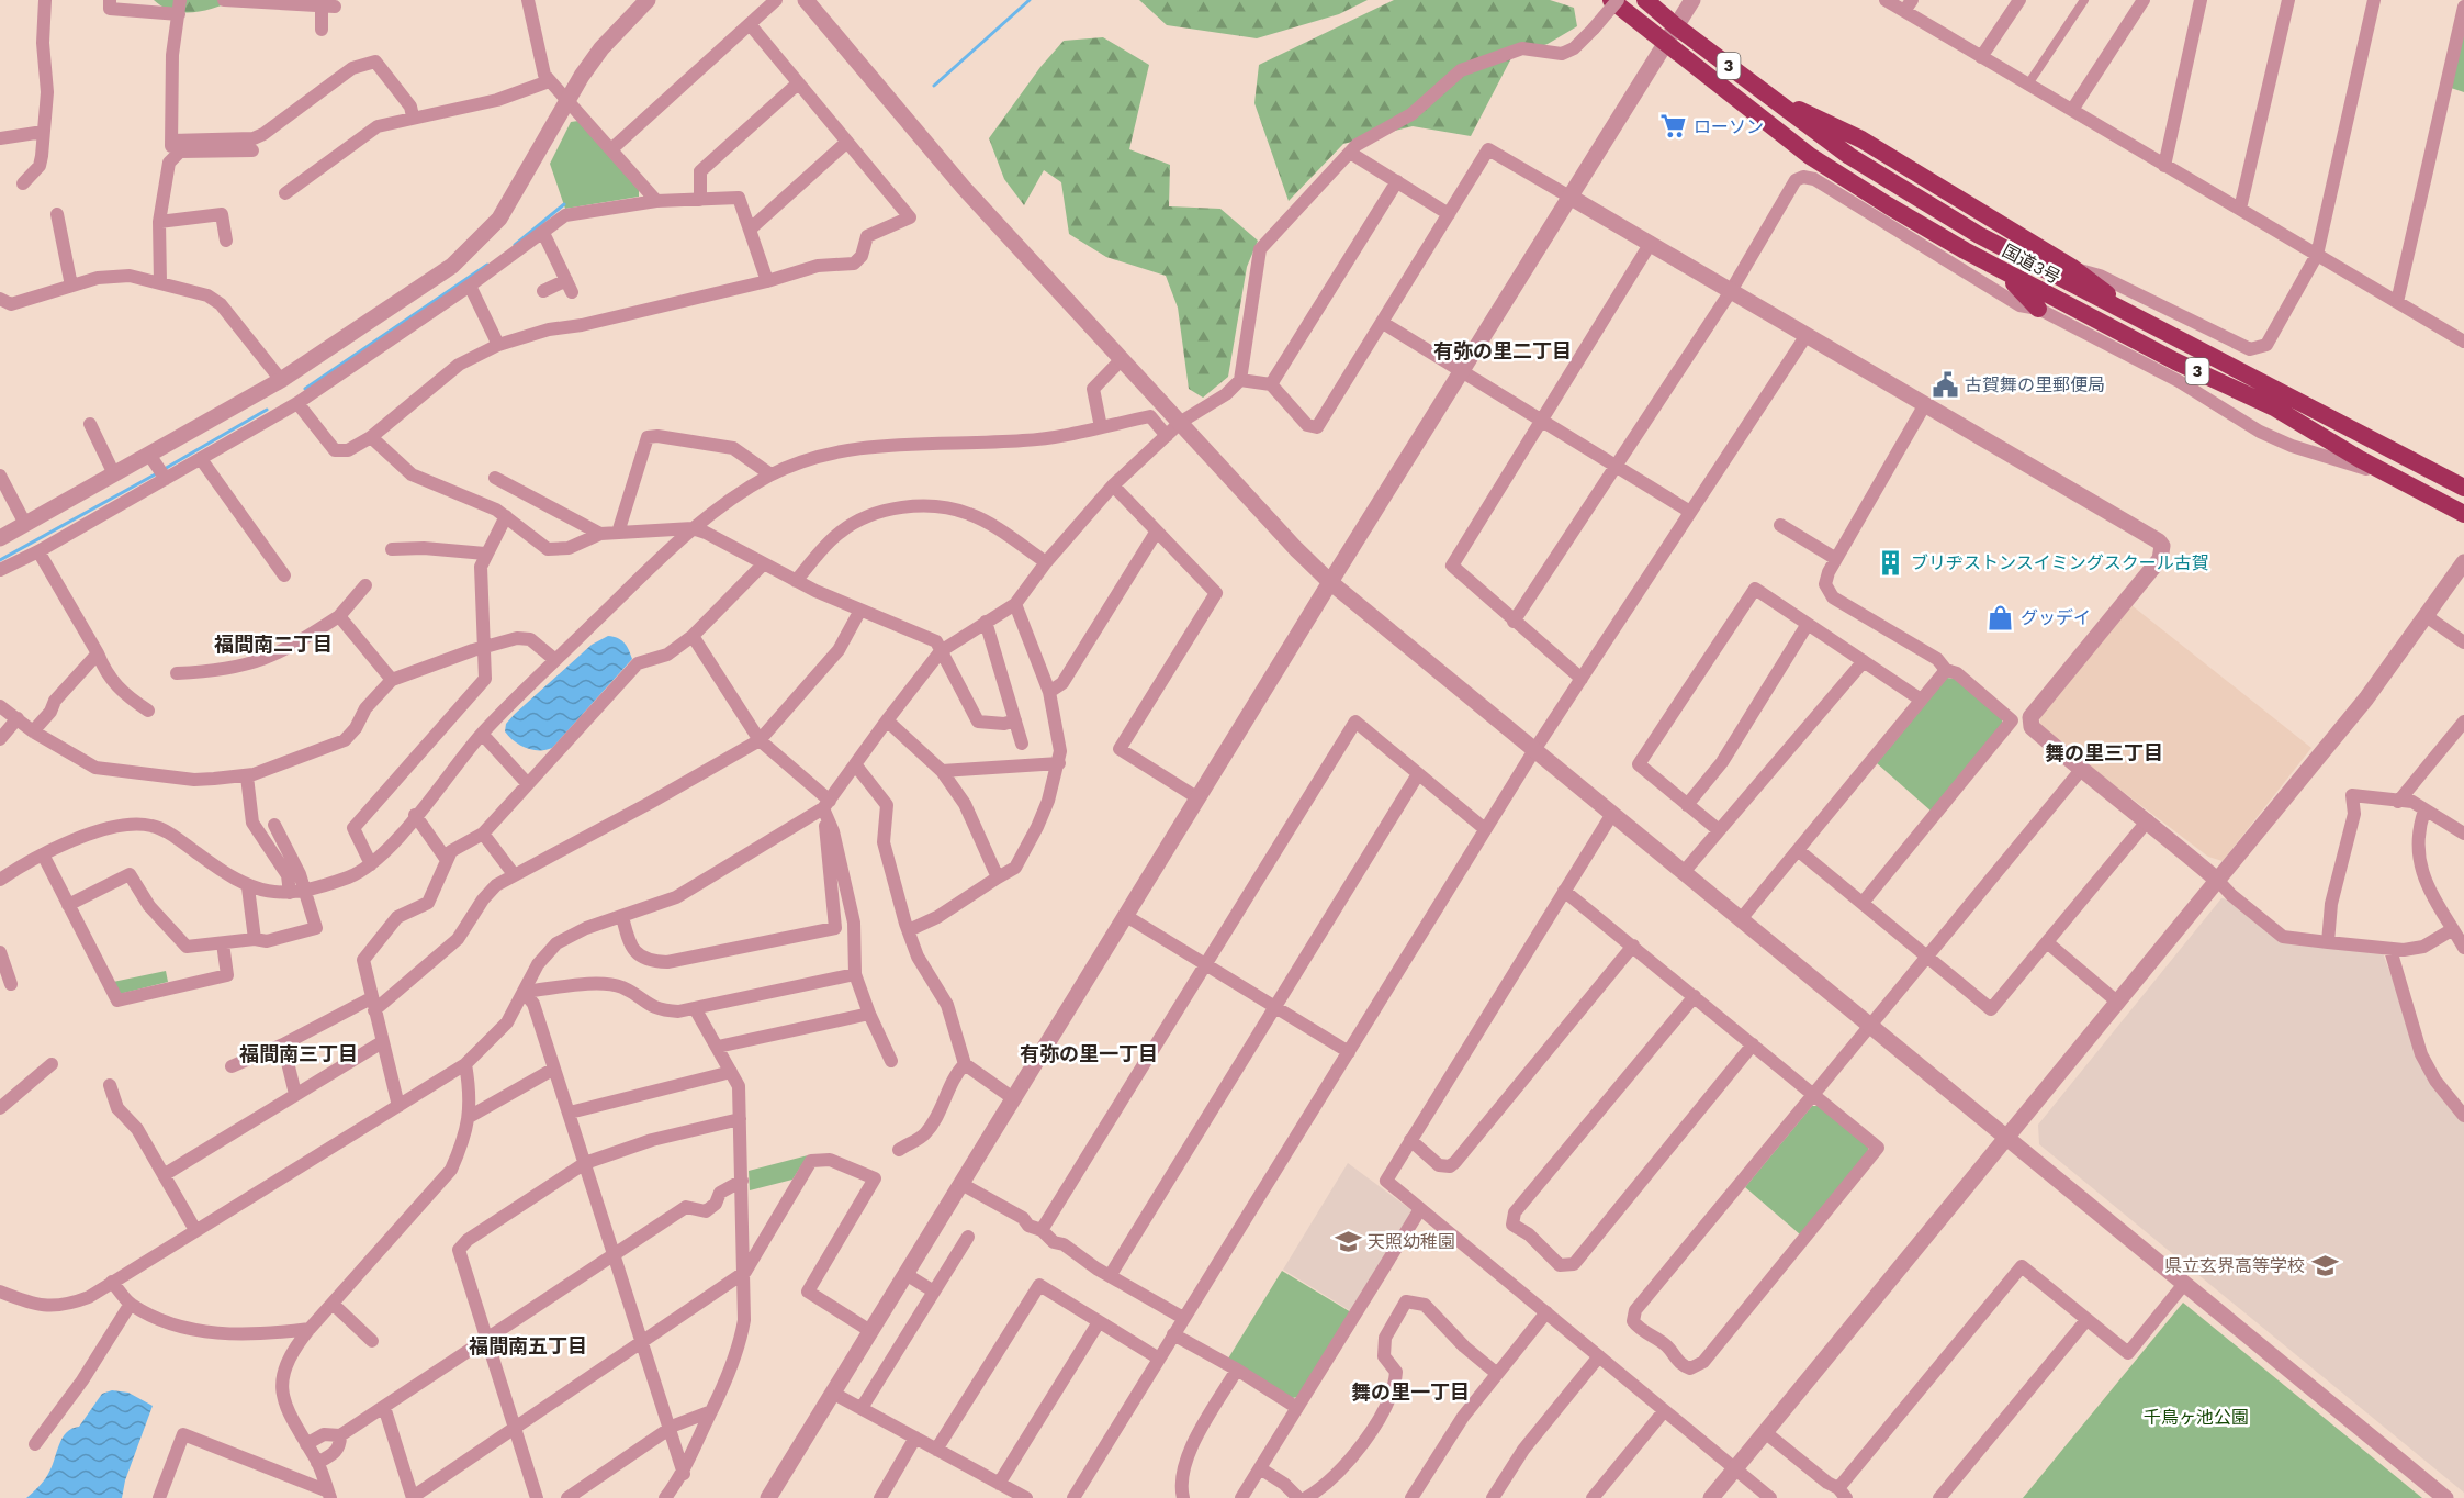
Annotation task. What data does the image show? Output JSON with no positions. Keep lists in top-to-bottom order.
{
  "streets": {
    "highway": ["3", "国道3号"]
  },
  "districts": [
    "有弥の里二丁目",
    "福間南二丁目",
    "舞の里三丁目",
    "福間南三丁目",
    "有弥の里一丁目",
    "福間南五丁目",
    "舞の里一丁目"
  ],
  "parks": ["千鳥ヶ池公園"],
  "places": {
    "supermarket": ["ローソン"],
    "public building": ["古賀舞の里郵便局"],
    "building": ["ブリヂストンスイミングスクール古賀"],
    "shop": ["グッデイ"],
    "school or university": ["天照幼稚園", "県立玄界高等学校"]
  }
}
